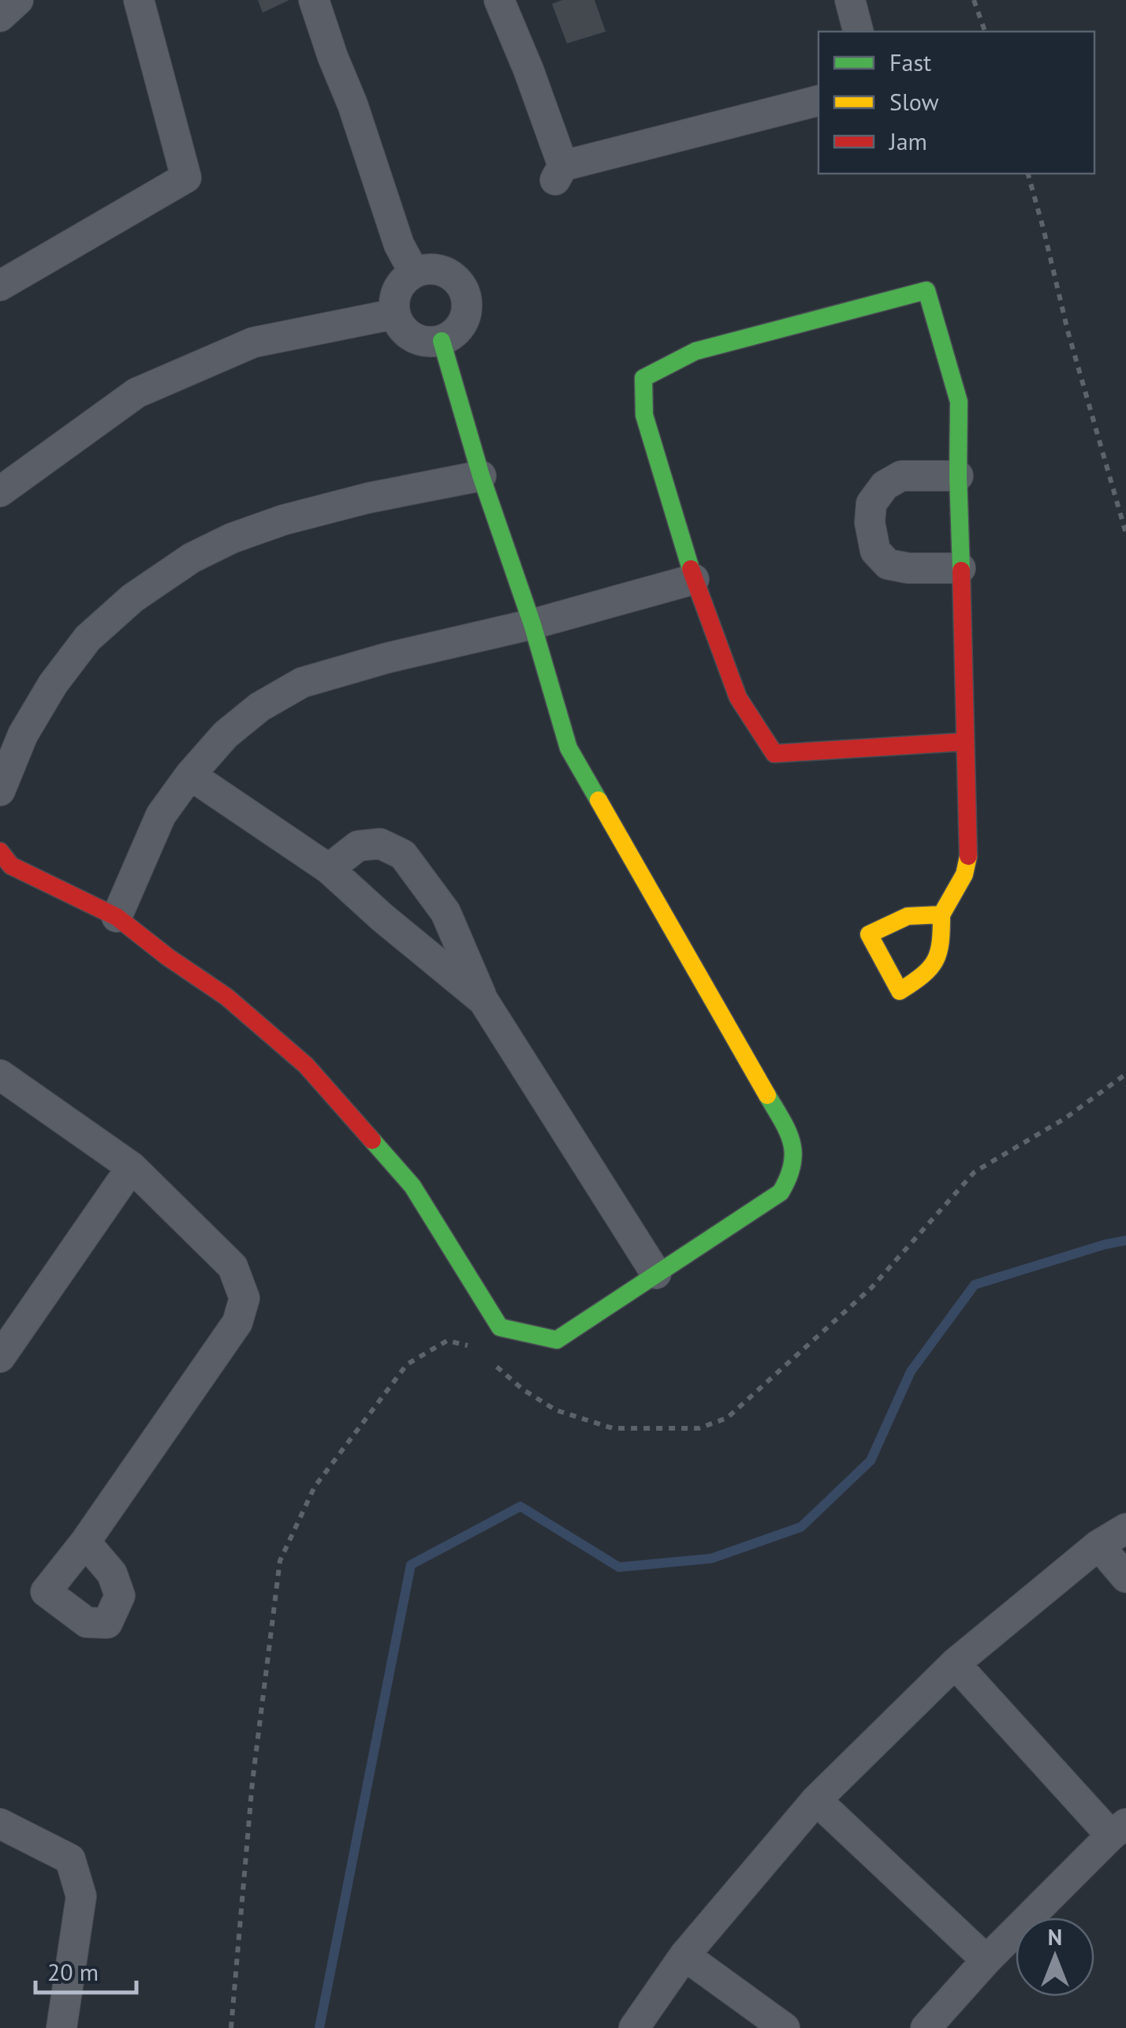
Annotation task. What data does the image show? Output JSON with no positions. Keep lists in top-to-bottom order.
{
  "legend": ["Fast", "Slow", "Jam"],
  "scale_bar": "20 m",
  "north": "top"
}
